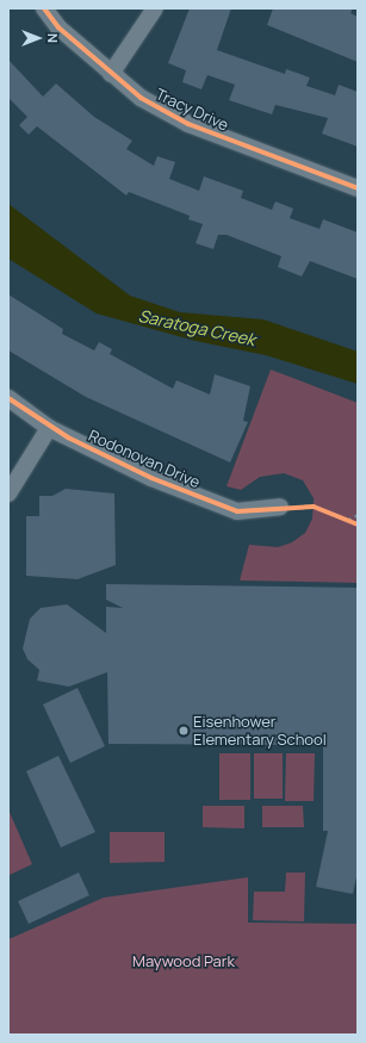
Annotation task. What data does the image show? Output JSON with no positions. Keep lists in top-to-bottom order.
{
  "streets": {
    "street": ["Tracy Drive", "Rodonovan Drive"]
  },
  "water": ["Saratoga Creek"],
  "parks": ["Maywood Park"],
  "places": ["Eisenhower Elementary School"],
  "north": "right"
}
